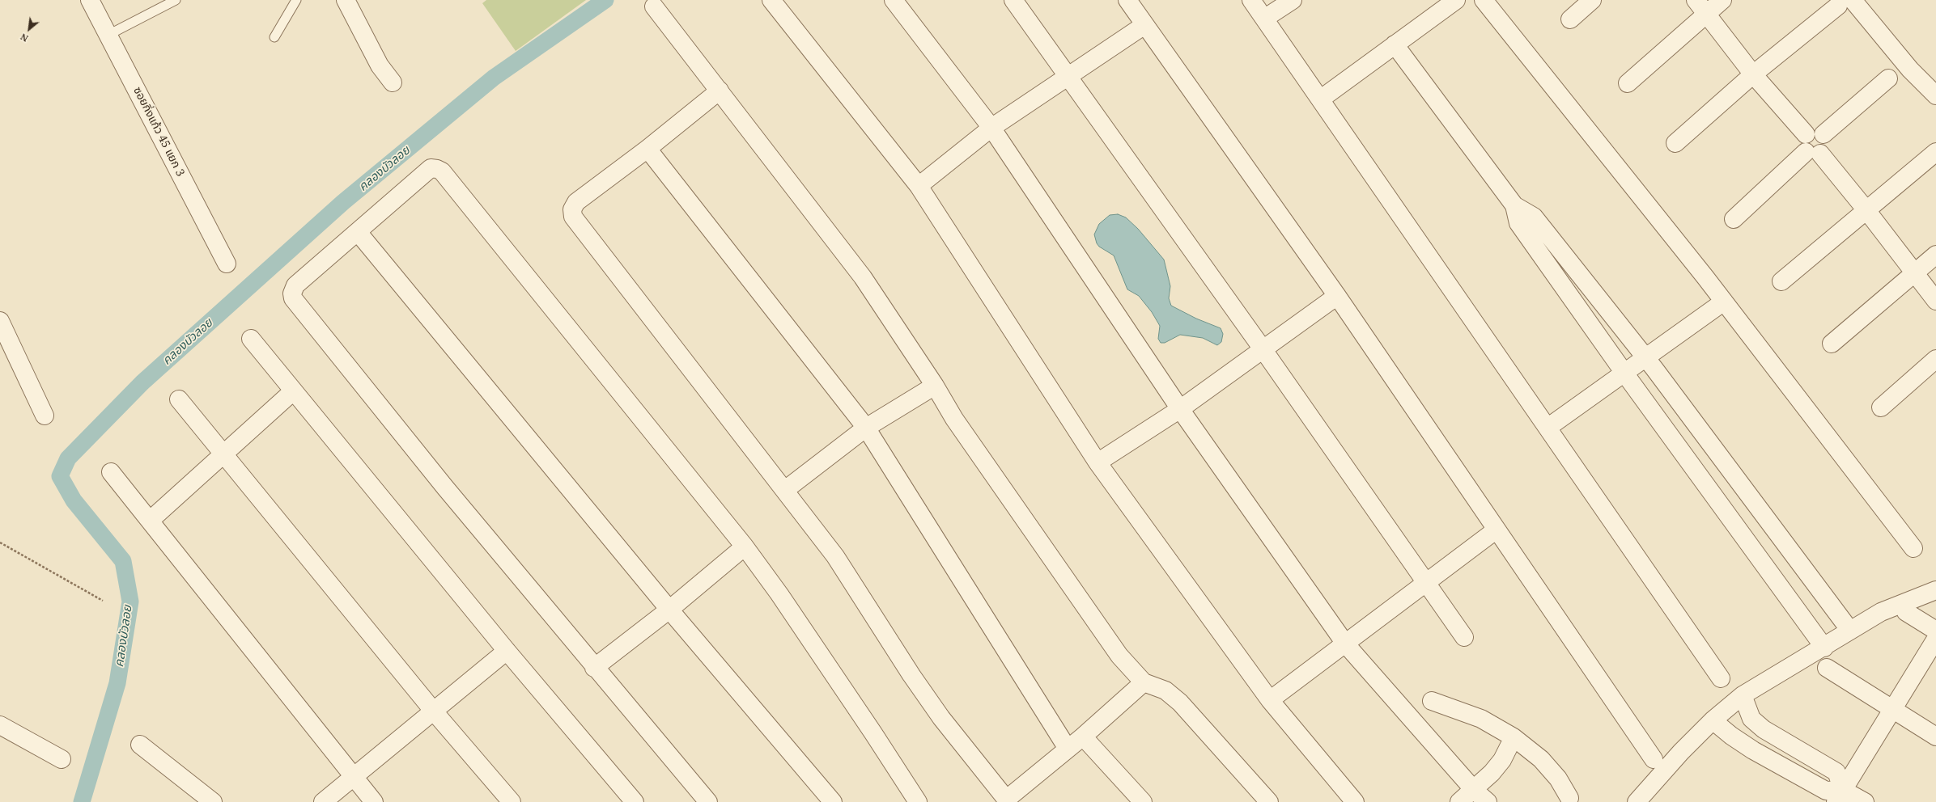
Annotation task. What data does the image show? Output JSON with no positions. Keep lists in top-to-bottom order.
{
  "streets": {
    "street": ["ซอยกิ่งแก้ว 45 แยก 3"]
  },
  "water": ["คลองบัวลอย"],
  "north": "bottom left"
}
